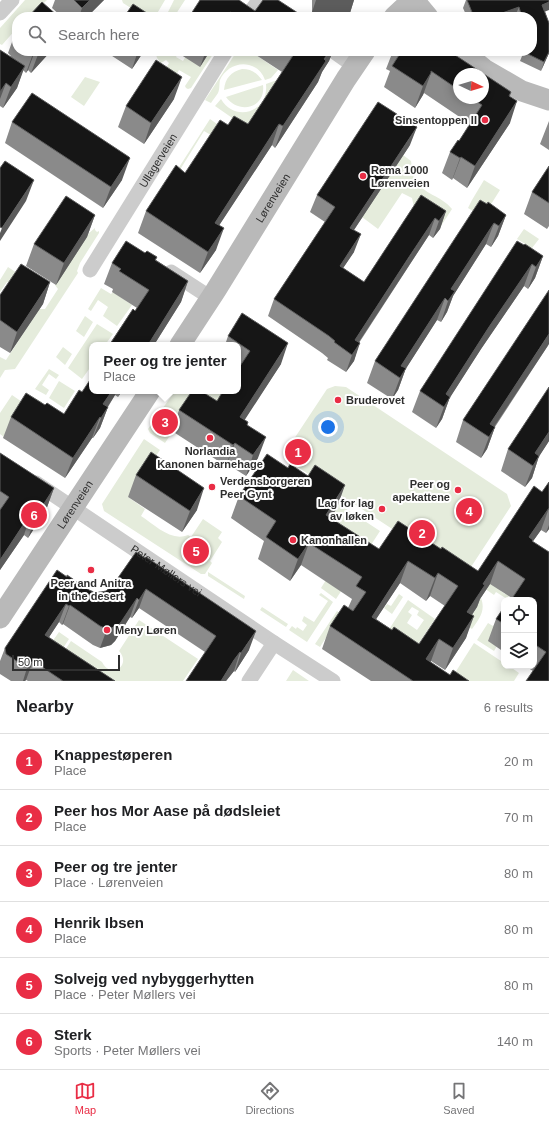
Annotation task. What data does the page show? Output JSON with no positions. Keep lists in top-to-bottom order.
{
  "streets": {
    "street": ["Ullagerveien", "Lørenveien", "Peter Møllers vei"]
  },
  "crossings": [
    ["Lørenveien", "Peter Møllers vei"]
  ],
  "places": [
    "Sinsentoppen II",
    "Rema 1000 Lørenveien",
    "Bruderovet",
    "Norlandia Kanonen barnehage",
    "Verdensborgeren Peer Gynt",
    "Peer og apekattene",
    "Lag for lag av løken",
    "Kanonhallen",
    "Peer and Anitra in the desert",
    "Meny Løren"
  ],
  "scale_bar": "50 m",
  "north": "right",
  "page": {
    "search": "Search here",
    "popup": ["Peer og tre jenter", "Place"],
    "pins": [
      "3",
      "1",
      "4",
      "6",
      "2",
      "5"
    ],
    "scale": "50 m",
    "heading": ["Nearby", "6 results"],
    "list": [
      {
        "mark": "1",
        "name": "Knappestøperen",
        "note": "Place",
        "value": "20 m"
      },
      {
        "mark": "2",
        "name": "Peer hos Mor Aase på dødsleiet",
        "note": "Place",
        "value": "70 m"
      },
      {
        "mark": "3",
        "name": "Peer og tre jenter",
        "note": "Place · Lørenveien",
        "value": "80 m"
      },
      {
        "mark": "4",
        "name": "Henrik Ibsen",
        "note": "Place",
        "value": "80 m"
      },
      {
        "mark": "5",
        "name": "Solvejg ved nybyggerhytten",
        "note": "Place · Peter Møllers vei",
        "value": "80 m"
      },
      {
        "mark": "6",
        "name": "Sterk",
        "note": "Sports · Peter Møllers vei",
        "value": "140 m"
      }
    ],
    "nav": ["Map", "Directions", "Saved"]
  }
}
